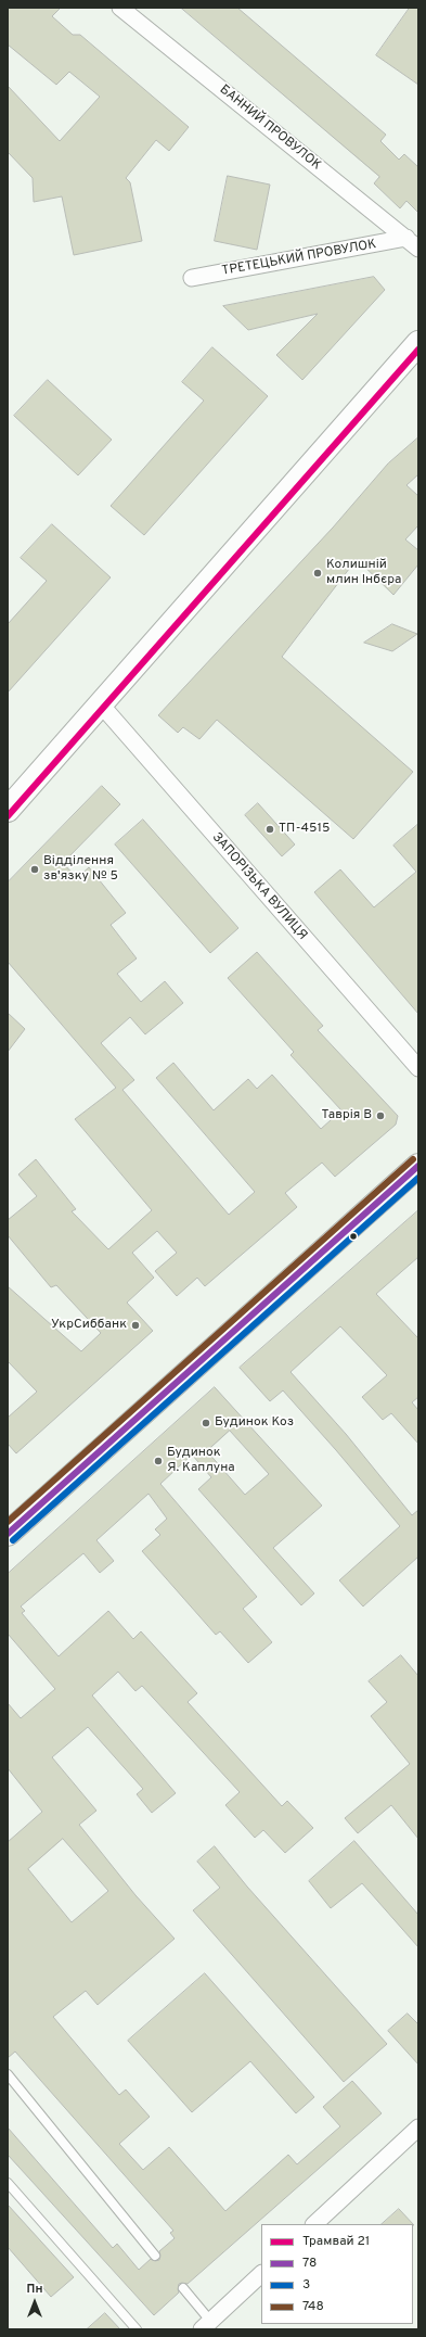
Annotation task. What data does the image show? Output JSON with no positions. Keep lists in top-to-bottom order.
{
  "streets": {
    "street": ["БАННИЙ ПРОВУЛОК", "ТРЕТЕЦЬКИЙ ПРОВУЛОК", "ЗАПОРІЗЬКА ВУЛИЦЯ"]
  },
  "crossings": [
    ["БАННИЙ ПРОВУЛОК", "ТРЕТЕЦЬКИЙ ПРОВУЛОК"]
  ],
  "places": [
    "Колишній млин Інбєра",
    "ТП-4515",
    "Відділення зв'язку № 5",
    "Таврія В",
    "УкрСиббанк",
    "Будинок Коз",
    "Будинок Я. Каплуна"
  ],
  "lines": [
    "tram line 21",
    "transit line 748",
    "transit line 78",
    "transit line 3"
  ],
  "legend": [
    "Трамвай 21",
    "78",
    "3",
    "748"
  ],
  "north": "top"
}
